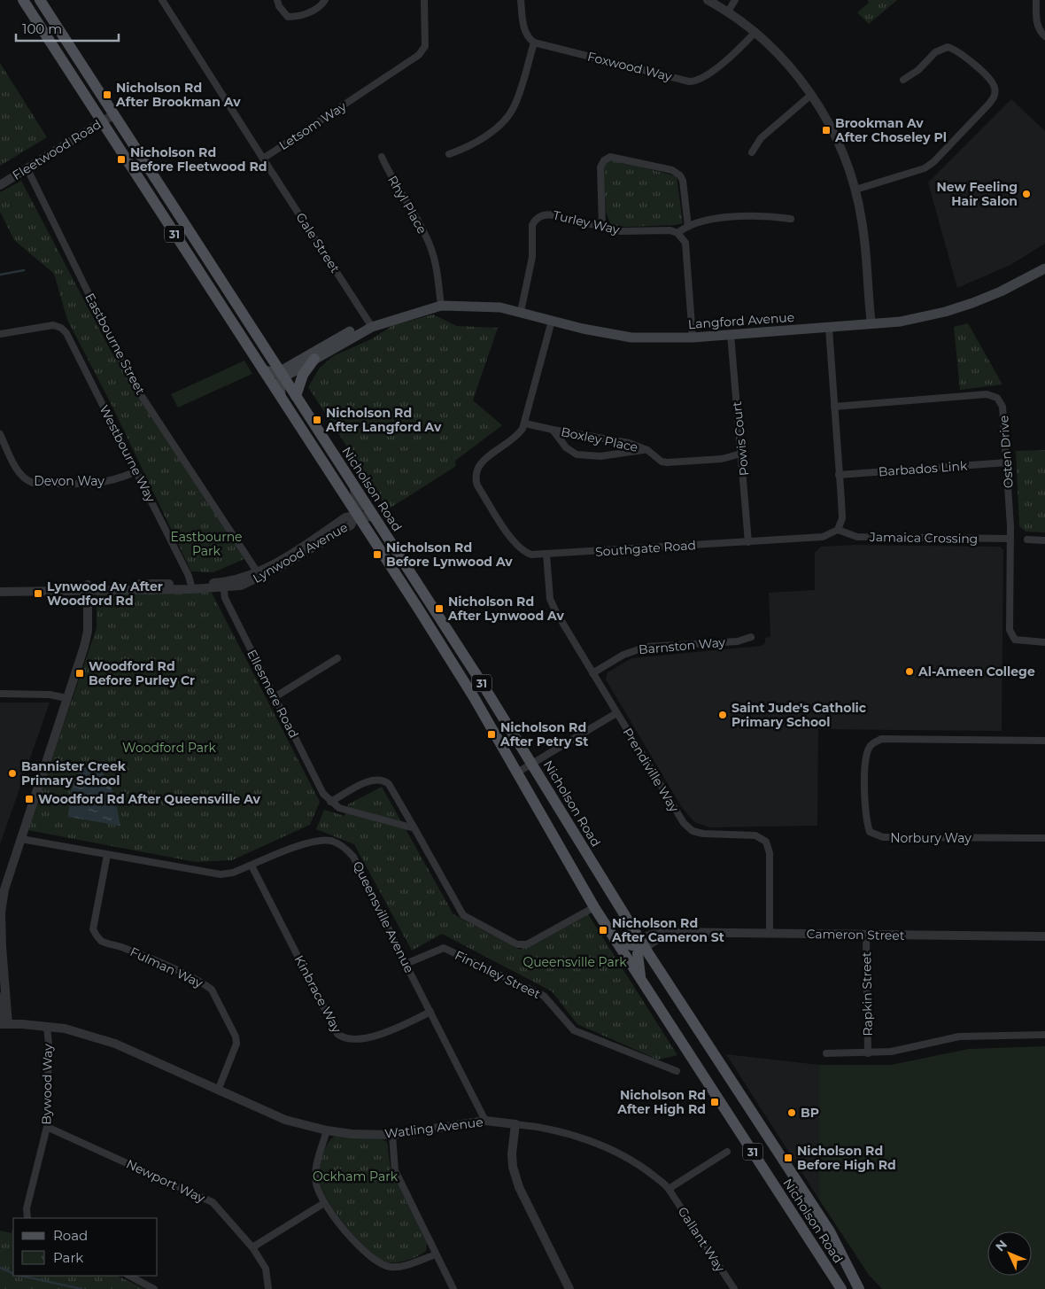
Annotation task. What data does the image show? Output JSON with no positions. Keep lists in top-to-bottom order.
{
  "streets": {
    "main road": ["31", "Langford Avenue", "Nicholson Road"],
    "street": [
      "Foxwood Way",
      "Letsom Way",
      "Fleetwood Road",
      "Rhyl Place",
      "Turley Way",
      "Gale Street",
      "Eastbourne Street",
      "Powis Court",
      "Boxley Place",
      "Osten Drive",
      "Westbourne Way",
      "Barbados Link",
      "Devon Way",
      "Jamaica Crossing",
      "Southgate Road",
      "Lynwood Avenue",
      "Barnston Way",
      "Ellesmere Road",
      "Prendiville Way",
      "Norbury Way",
      "Queensville Avenue",
      "Cameron Street",
      "Fulman Way",
      "Finchley Street",
      "Kinbrace Way",
      "Rapkin Street",
      "Bywood Way",
      "Watling Avenue",
      "Newport Way",
      "Gallant Way"
    ]
  },
  "crossings": [
    ["Letsom Way", "Gale Street"],
    ["Fleetwood Road", "Eastbourne Street"],
    ["Fleetwood Road", "Nicholson Road"],
    ["Rhyl Place", "Langford Avenue"],
    ["Turley Way", "Langford Avenue"],
    ["Gale Street", "Langford Avenue"],
    ["Langford Avenue", "Powis Court"],
    ["Langford Avenue", "Nicholson Road"],
    ["Langford Avenue", "Southgate Road"],
    ["Eastbourne Street", "Lynwood Avenue"],
    ["Powis Court", "Boxley Place"],
    ["Powis Court", "Southgate Road"],
    ["Boxley Place", "Southgate Road"],
    ["Osten Drive", "Barbados Link"],
    ["Osten Drive", "Jamaica Crossing"],
    ["Westbourne Way", "Devon Way"],
    ["Westbourne Way", "Lynwood Avenue"],
    ["Nicholson Road", "Lynwood Avenue"],
    ["Nicholson Road", "Cameron Street"],
    ["Jamaica Crossing", "Southgate Road"],
    ["Southgate Road", "Prendiville Way"],
    ["Lynwood Avenue", "Ellesmere Road"],
    ["Barnston Way", "Prendiville Way"],
    ["Prendiville Way", "Cameron Street"],
    ["Queensville Avenue", "Fulman Way"],
    ["Queensville Avenue", "Finchley Street"],
    ["Queensville Avenue", "Kinbrace Way"],
    ["Queensville Avenue", "Watling Avenue"],
    ["Cameron Street", "Rapkin Street"],
    ["Fulman Way", "Watling Avenue"],
    ["Bywood Way", "Watling Avenue"],
    ["Bywood Way", "Newport Way"],
    ["Watling Avenue", "Gallant Way"]
  ],
  "parks": [
    "Eastbourne Park",
    "Woodford Park",
    "Queensville Park",
    "Ockham Park"
  ],
  "places": {
    "transit": [
      "Nicholson Rd After Brookman Av",
      "Brookman Av After Choseley Pl",
      "Nicholson Rd Before Fleetwood Rd",
      "Nicholson Rd After Langford Av",
      "Nicholson Rd Before Lynwood Av",
      "Lynwood Av After Woodford Rd",
      "Nicholson Rd After Lynwood Av",
      "Woodford Rd Before Purley Cr",
      "Nicholson Rd After Petry St",
      "Woodford Rd After Queensville Av",
      "Nicholson Rd After Cameron St",
      "Nicholson Rd After High Rd",
      "Nicholson Rd Before High Rd"
    ],
    "other": [
      "New Feeling Hair Salon",
      "Al-Ameen College",
      "Saint Jude's Catholic Primary School",
      "Bannister Creek Primary School",
      "BP"
    ]
  },
  "legend": ["Road", "Park"],
  "scale_bar": "100 m",
  "north": "top left"
}
